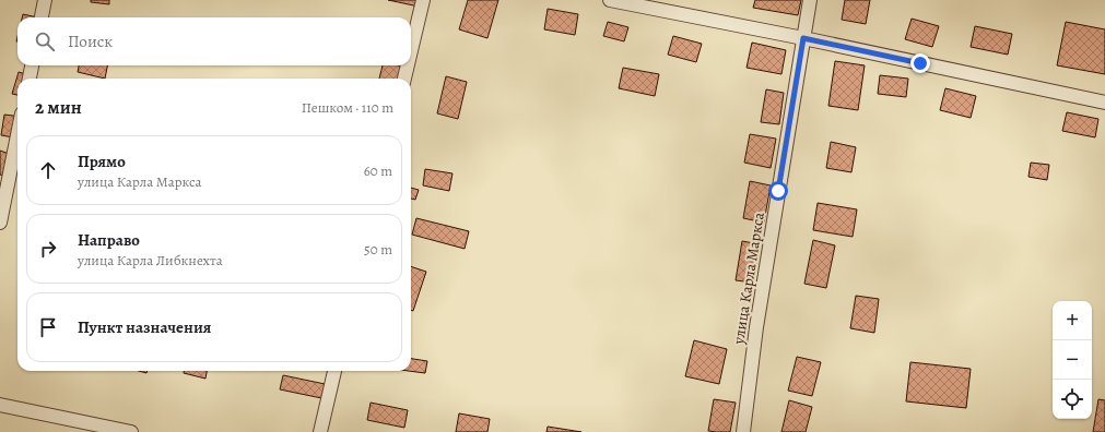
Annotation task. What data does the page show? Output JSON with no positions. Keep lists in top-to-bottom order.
{
  "streets": {
    "street": ["улица Карла Маркса"]
  },
  "page": {
    "search": "Поиск",
    "heading": ["2 мин", "Пешком · 110 m"],
    "list": [
      ["Прямо", "улица Карла Маркса", "60 m"],
      ["Направо", "улица Карла Либкнехта", "50 m"],
      "Пункт назначения"
    ],
    "map_buttons": ["+", "−"]
  }
}
